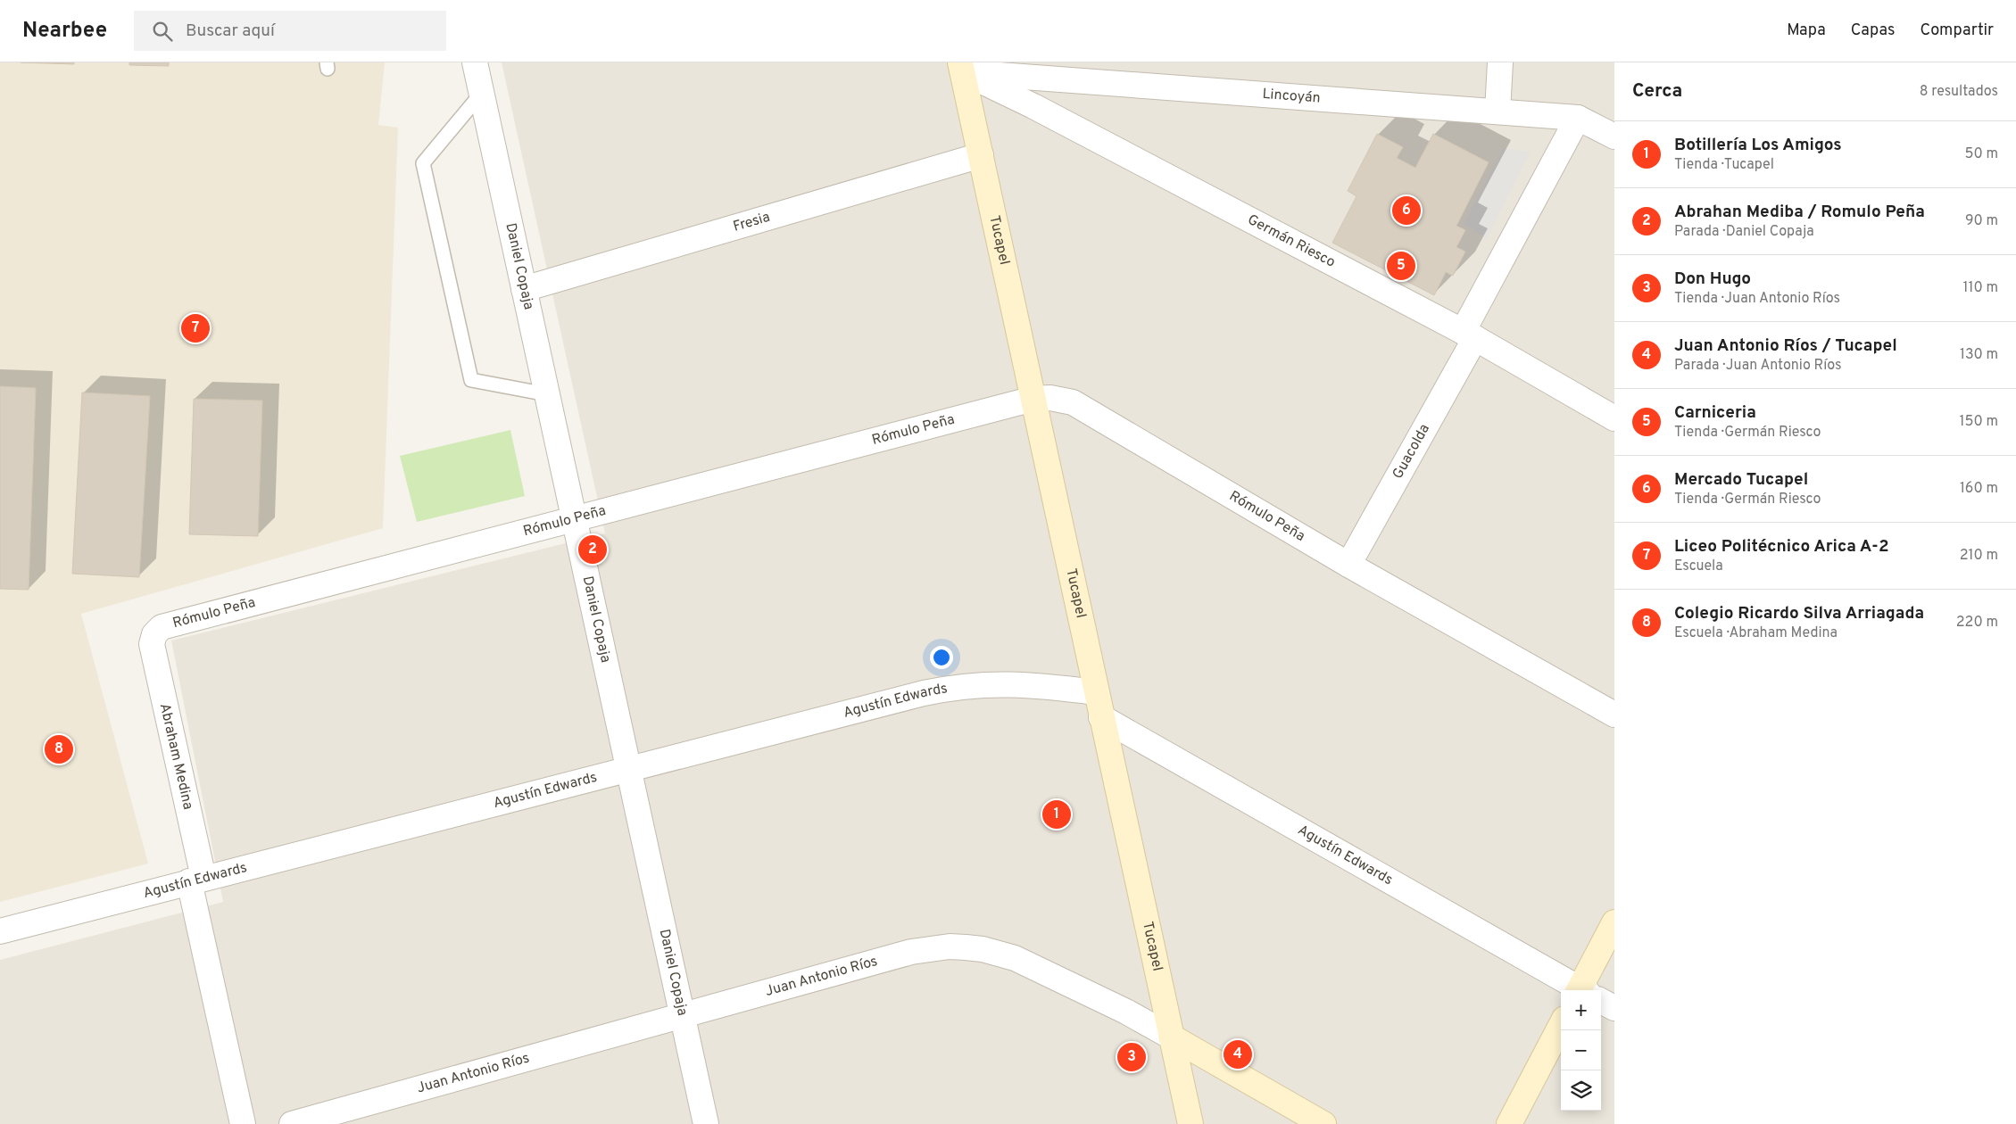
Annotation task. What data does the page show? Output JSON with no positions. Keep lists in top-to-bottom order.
{
  "streets": {
    "main road": ["Tucapel", "Juan Antonio Ríos"],
    "street": [
      "Lincoyán",
      "Fresia",
      "Germán Riesco",
      "Daniel Copaja",
      "Rómulo Peña",
      "Guacolda",
      "Agustín Edwards",
      "Abraham Medina"
    ]
  },
  "crossings": [
    ["Lincoyán", "Tucapel"],
    ["Lincoyán", "Germán Riesco"],
    ["Lincoyán", "Guacolda"],
    ["Fresia", "Tucapel"],
    ["Fresia", "Daniel Copaja"],
    ["Tucapel", "Germán Riesco"],
    ["Tucapel", "Rómulo Peña"],
    ["Tucapel", "Agustín Edwards"],
    ["Tucapel", "Juan Antonio Ríos"],
    ["Germán Riesco", "Guacolda"],
    ["Daniel Copaja", "Rómulo Peña"],
    ["Daniel Copaja", "Agustín Edwards"],
    ["Daniel Copaja", "Juan Antonio Ríos"],
    ["Rómulo Peña", "Guacolda"],
    ["Rómulo Peña", "Abraham Medina"],
    ["Agustín Edwards", "Abraham Medina"]
  ],
  "page": {
    "header": "Nearbee",
    "search": "Buscar aquí",
    "nav": ["Mapa", "Capas", "Compartir"],
    "heading": ["Cerca", "8 resultados"],
    "list": [
      {
        "mark": "1",
        "name": "Botillería Los Amigos",
        "note": "Tienda · Tucapel",
        "value": "50 m"
      },
      {
        "mark": "2",
        "name": "Abrahan Mediba / Romulo Peña",
        "note": "Parada · Daniel Copaja",
        "value": "90 m"
      },
      {
        "mark": "3",
        "name": "Don Hugo",
        "note": "Tienda · Juan Antonio Ríos",
        "value": "110 m"
      },
      {
        "mark": "4",
        "name": "Juan Antonio Ríos / Tucapel",
        "note": "Parada · Juan Antonio Ríos",
        "value": "130 m"
      },
      {
        "mark": "5",
        "name": "Carniceria",
        "note": "Tienda · Germán Riesco",
        "value": "150 m"
      },
      {
        "mark": "6",
        "name": "Mercado Tucapel",
        "note": "Tienda · Germán Riesco",
        "value": "160 m"
      },
      {
        "mark": "7",
        "name": "Liceo Politécnico Arica A-2",
        "note": "Escuela",
        "value": "210 m"
      },
      {
        "mark": "8",
        "name": "Colegio Ricardo Silva Arriagada",
        "note": "Escuela · Abraham Medina",
        "value": "220 m"
      }
    ],
    "pins": [
      "6",
      "5",
      "7",
      "2",
      "8",
      "1",
      "4",
      "3"
    ],
    "map_buttons": ["+", "−"]
  }
}
